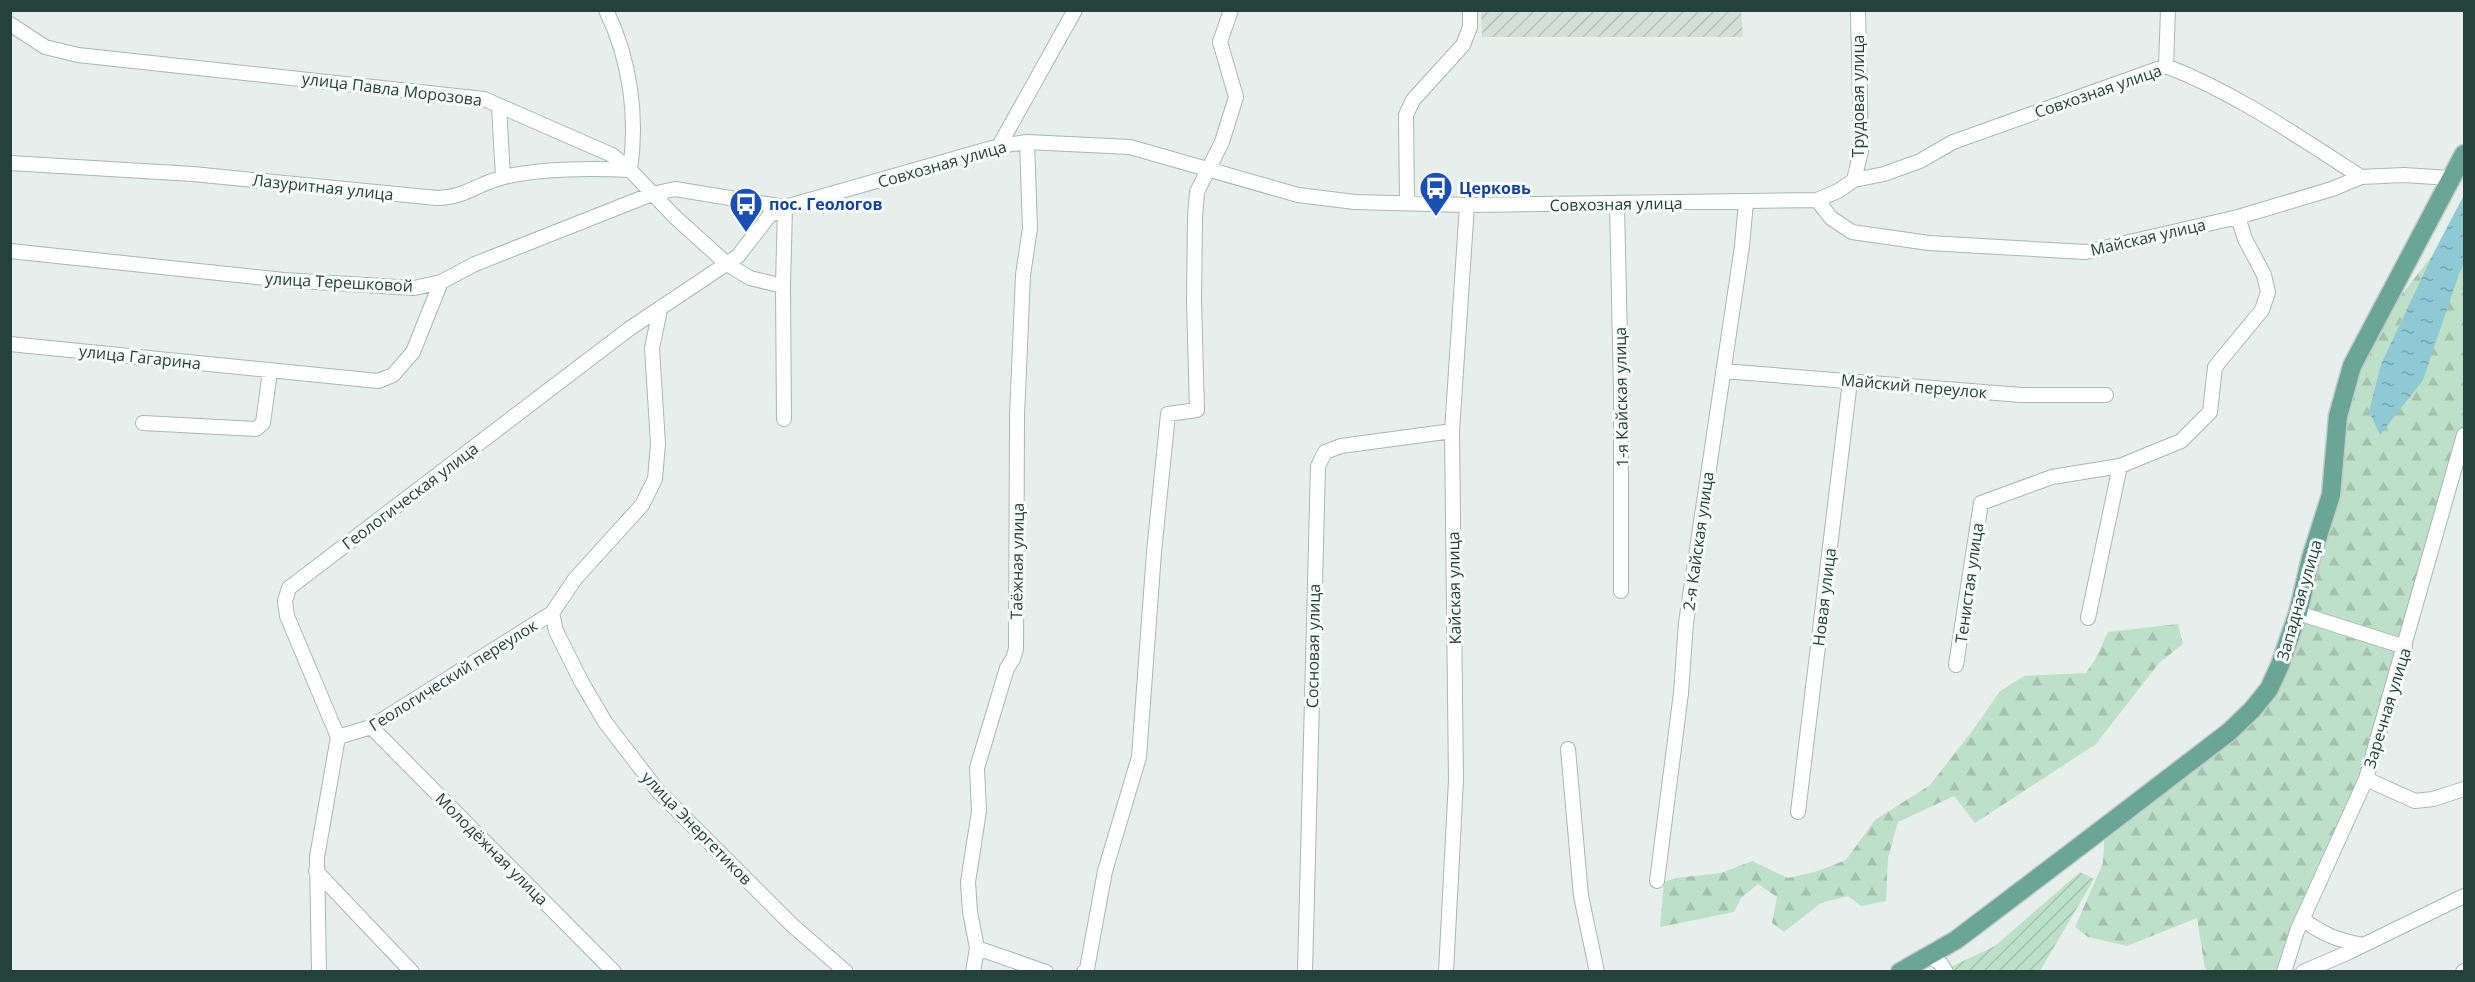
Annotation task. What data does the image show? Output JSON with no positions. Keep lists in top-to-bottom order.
{
  "streets": {
    "main road": ["Западная улица"],
    "street": [
      "улица Павла Морозова",
      "Совхозная улица",
      "Трудовая улица",
      "Лазуритная улица",
      "Майская улица",
      "улица Терешковой",
      "улица Гагарина",
      "Майский переулок",
      "1-я Кайская улица",
      "Геологическая улица",
      "2-я Кайская улица",
      "Таёжная улица",
      "Тенистая улица",
      "Кайская улица",
      "Новая улица",
      "Сосновая улица",
      "Геологический переулок",
      "Заречная улица",
      "улица Энергетиков",
      "Молодёжная улица"
    ]
  },
  "crossings": [
    ["улица Павла Морозова", "Совхозная улица"],
    ["улица Павла Морозова", "Лазуритная улица"],
    ["улица Павла Морозова", "улица Терешковой"],
    ["улица Павла Морозова", "Геологическая улица"],
    ["Совхозная улица", "Трудовая улица"],
    ["Совхозная улица", "Майская улица"],
    ["Совхозная улица", "улица Терешковой"],
    ["Совхозная улица", "1-я Кайская улица"],
    ["Совхозная улица", "Геологическая улица"],
    ["Совхозная улица", "2-я Кайская улица"],
    ["Совхозная улица", "Таёжная улица"],
    ["Совхозная улица", "Кайская улица"],
    ["Майская улица", "Тенистая улица"],
    ["Майская улица", "Западная улица"],
    ["улица Терешковой", "улица Гагарина"],
    ["Майский переулок", "2-я Кайская улица"],
    ["Майский переулок", "Новая улица"],
    ["Геологическая улица", "Геологический переулок"],
    ["Кайская улица", "Сосновая улица"],
    ["Геологический переулок", "улица Энергетиков"],
    ["Геологический переулок", "Молодёжная улица"]
  ],
  "places": {
    "bus stop": ["Церковь", "пос. Геологов"]
  }
}
